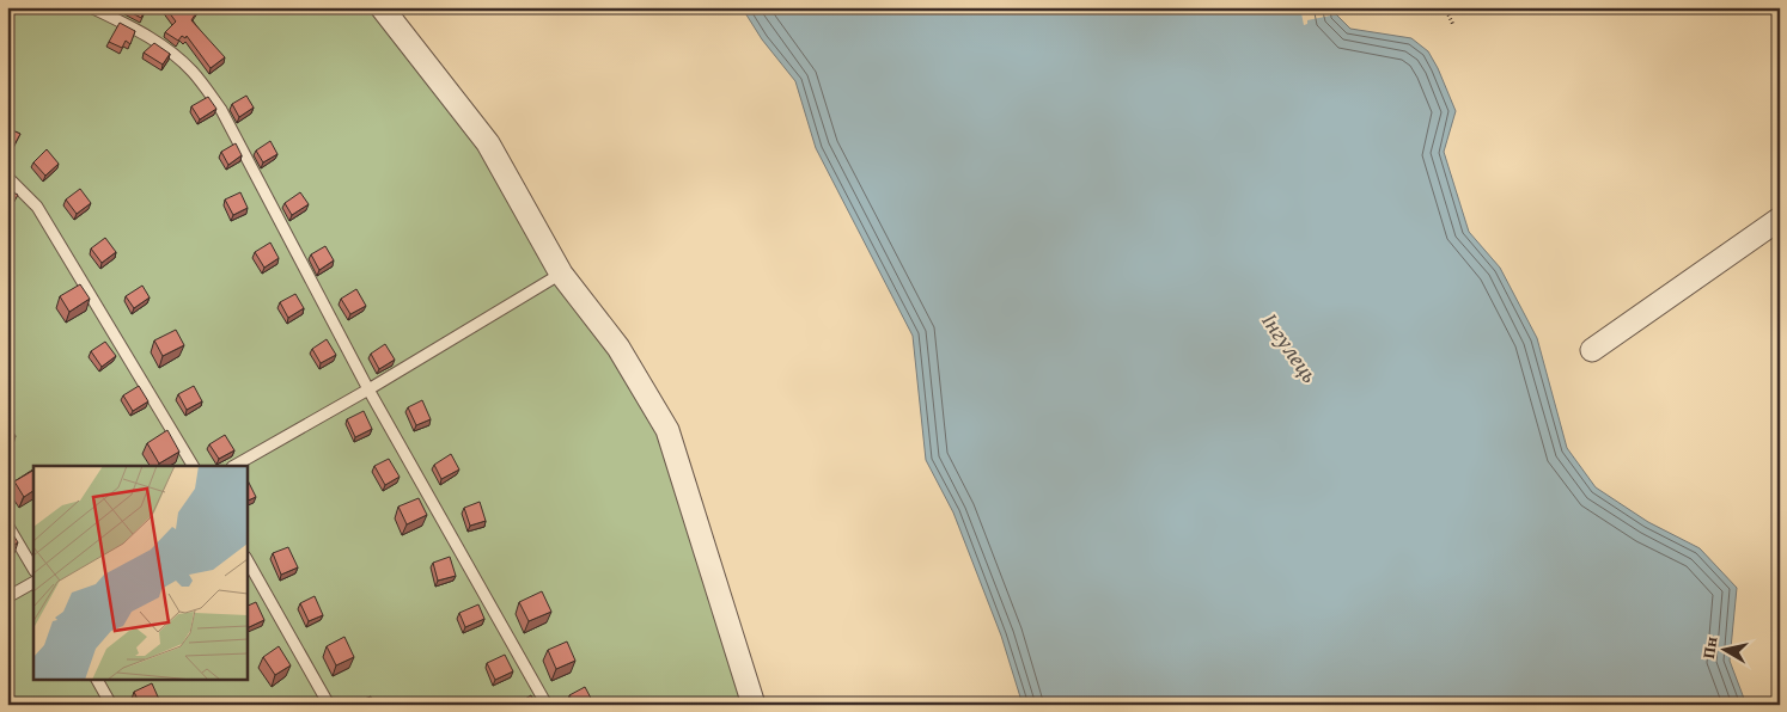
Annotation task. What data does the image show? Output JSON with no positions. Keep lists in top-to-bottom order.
{
  "water": ["Інгулець"],
  "north": "left"
}
